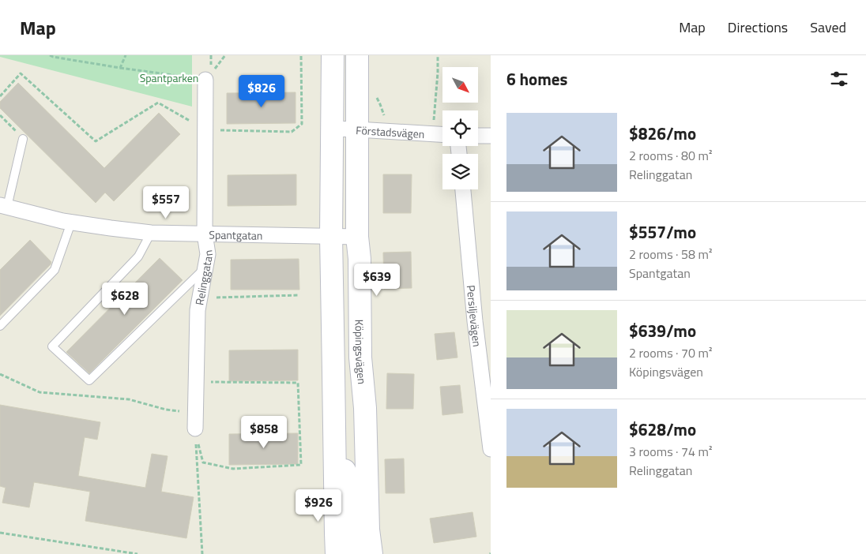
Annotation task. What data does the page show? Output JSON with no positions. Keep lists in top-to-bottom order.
{
  "streets": {
    "main road": ["Köpingsvägen"],
    "street": [
      "Förstadsvägen",
      "Spantgatan",
      "Relinggatan",
      "Persiljevägen"
    ]
  },
  "crossings": [
    ["Förstadsvägen", "Köpingsvägen"],
    ["Spantgatan", "Relinggatan"],
    ["Spantgatan", "Köpingsvägen"]
  ],
  "parks": ["Spantparken"],
  "north": "bottom right",
  "page": {
    "header": "Map",
    "nav": ["Map", "Directions", "Saved"],
    "heading": "6 homes",
    "price": [
      "$826",
      "$557",
      "$639",
      "$628",
      "$858",
      "$926"
    ],
    "list": [
      {
        "name": "$826/mo",
        "note": "2 rooms · 80 m² · Relinggatan"
      },
      {
        "name": "$557/mo",
        "note": "2 rooms · 58 m² · Spantgatan"
      },
      {
        "name": "$639/mo",
        "note": "2 rooms · 70 m² · Köpingsvägen"
      },
      {
        "name": "$628/mo",
        "note": "3 rooms · 74 m² · Relinggatan"
      }
    ]
  }
}
